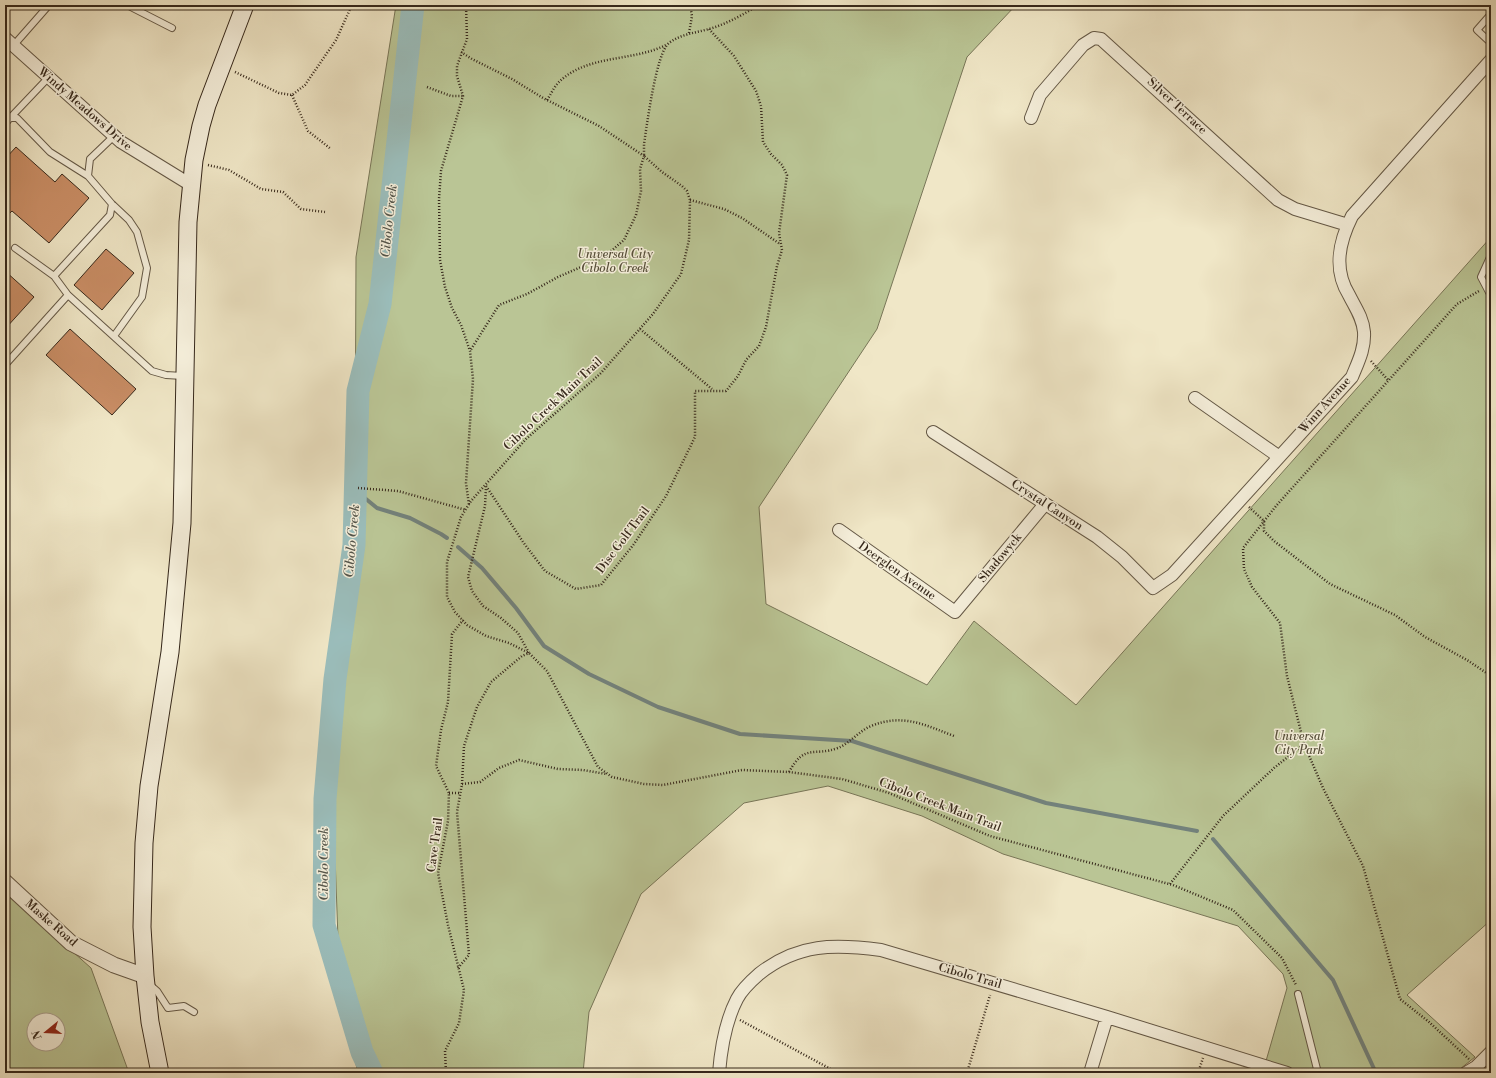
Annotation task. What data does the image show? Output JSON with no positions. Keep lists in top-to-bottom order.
{
  "streets": {
    "street": [
      "Silver Terrace",
      "Windy Meadows Drive",
      "Winn Avenue",
      "Crystal Canyon",
      "Shadowyck",
      "Deerglen Avenue",
      "Maske Road",
      "Cibolo Trail"
    ],
    "path": ["Cibolo Creek Main Trail", "Disc Golf Trail", "Cave Trail"]
  },
  "crossings": [
    ["Silver Terrace", "Winn Avenue"],
    ["Cibolo Creek Main Trail", "Disc Golf Trail"],
    ["Cibolo Creek Main Trail", "Cave Trail"],
    ["Winn Avenue", "Crystal Canyon"],
    ["Crystal Canyon", "Shadowyck"],
    ["Shadowyck", "Deerglen Avenue"]
  ],
  "water": ["Cibolo Creek"],
  "parks": ["Universal City Cibolo Creek", "Universal City Park"],
  "north": "left"
}
